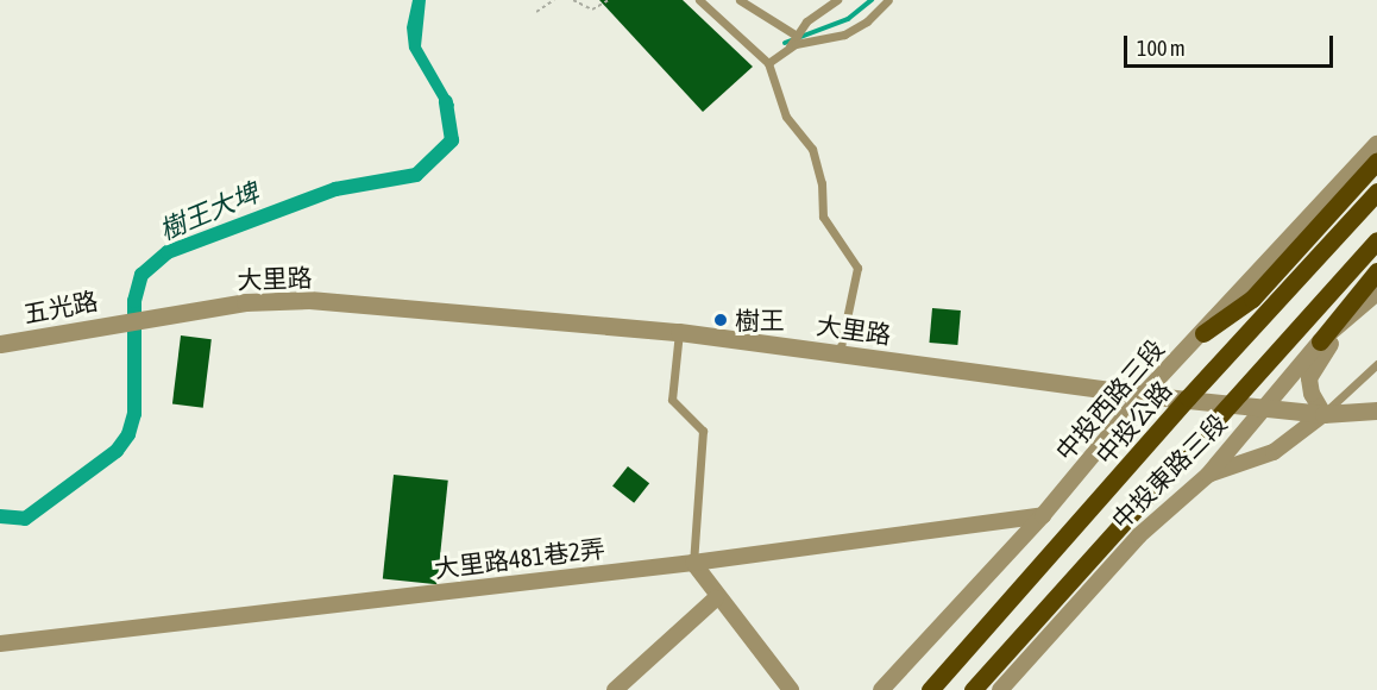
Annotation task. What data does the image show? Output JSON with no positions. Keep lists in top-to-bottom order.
{
  "streets": {
    "main road": ["中投公路"],
    "street": [
      "大里路",
      "五光路",
      "中投西路三段",
      "中投東路三段",
      "大里路481巷2弄"
    ]
  },
  "crossings": [
    ["大里路", "五光路"],
    ["大里路", "中投西路三段"],
    ["大里路", "中投東路三段"],
    ["中投西路三段", "大里路481巷2弄"]
  ],
  "water": ["樹王大埤"],
  "places": ["樹王"],
  "scale_bar": "100 m"
}
